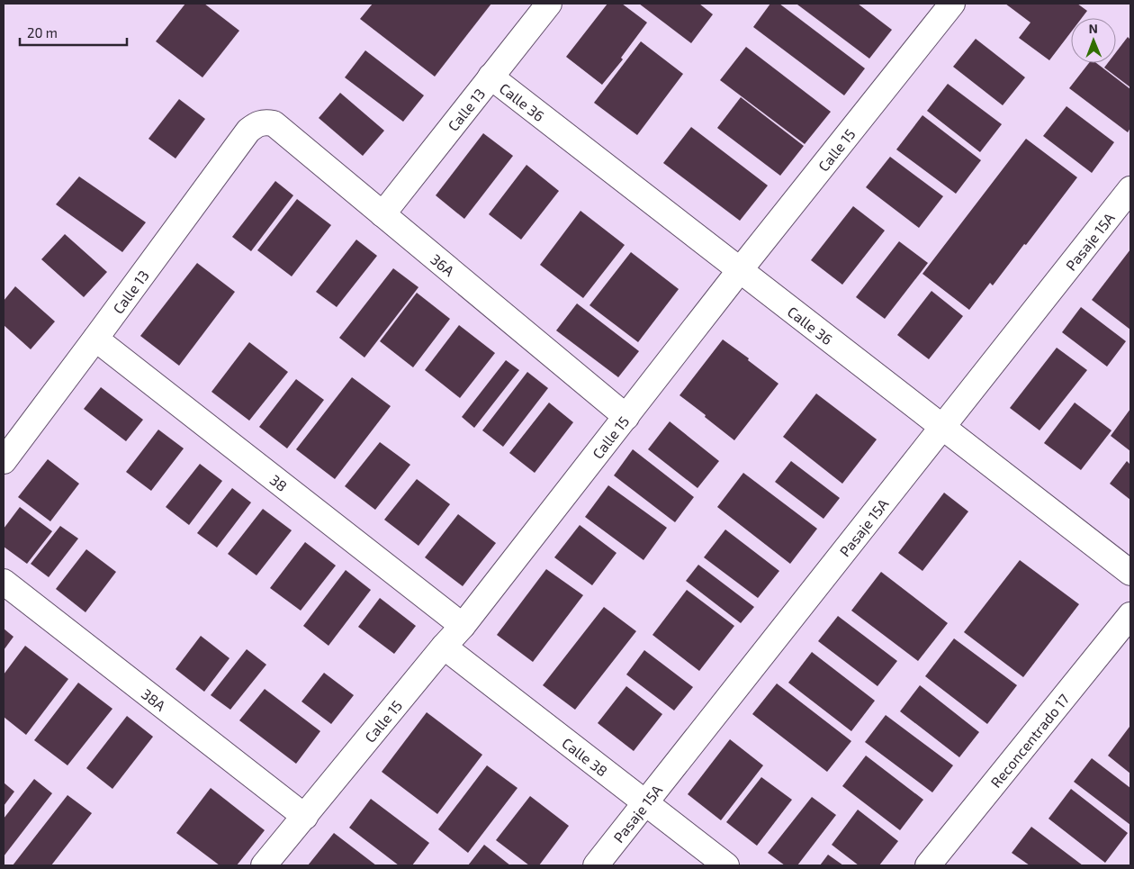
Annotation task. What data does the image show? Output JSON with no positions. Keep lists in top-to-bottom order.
{
  "streets": {
    "street": [
      "Calle 36",
      "Calle 13",
      "Calle 15",
      "Pasaje 15A",
      "36A",
      "38",
      "38A",
      "Reconcentrado 17",
      "Calle 38"
    ]
  },
  "crossings": [
    ["Calle 36", "Calle 13"],
    ["Calle 36", "Calle 15"],
    ["Calle 36", "Pasaje 15A"],
    ["Calle 13", "36A"],
    ["Calle 13", "38"],
    ["Calle 15", "36A"],
    ["Calle 15", "38"],
    ["Calle 15", "38A"],
    ["Calle 15", "Calle 38"],
    ["Pasaje 15A", "Calle 38"]
  ],
  "scale_bar": "20 m",
  "north": "top"
}
